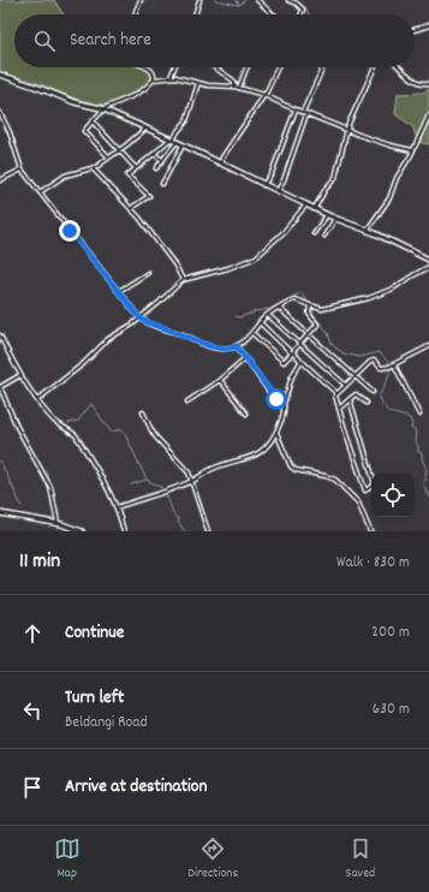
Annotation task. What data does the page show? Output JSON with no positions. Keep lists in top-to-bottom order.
{
  "page": {
    "search": "Search here",
    "heading": ["11 min", "Walk · 830 m"],
    "list": [
      ["Continue", "200 m"],
      ["Turn left", "Beldangi Road", "630 m"],
      "Arrive at destination"
    ],
    "nav": ["Map", "Directions", "Saved"]
  }
}
